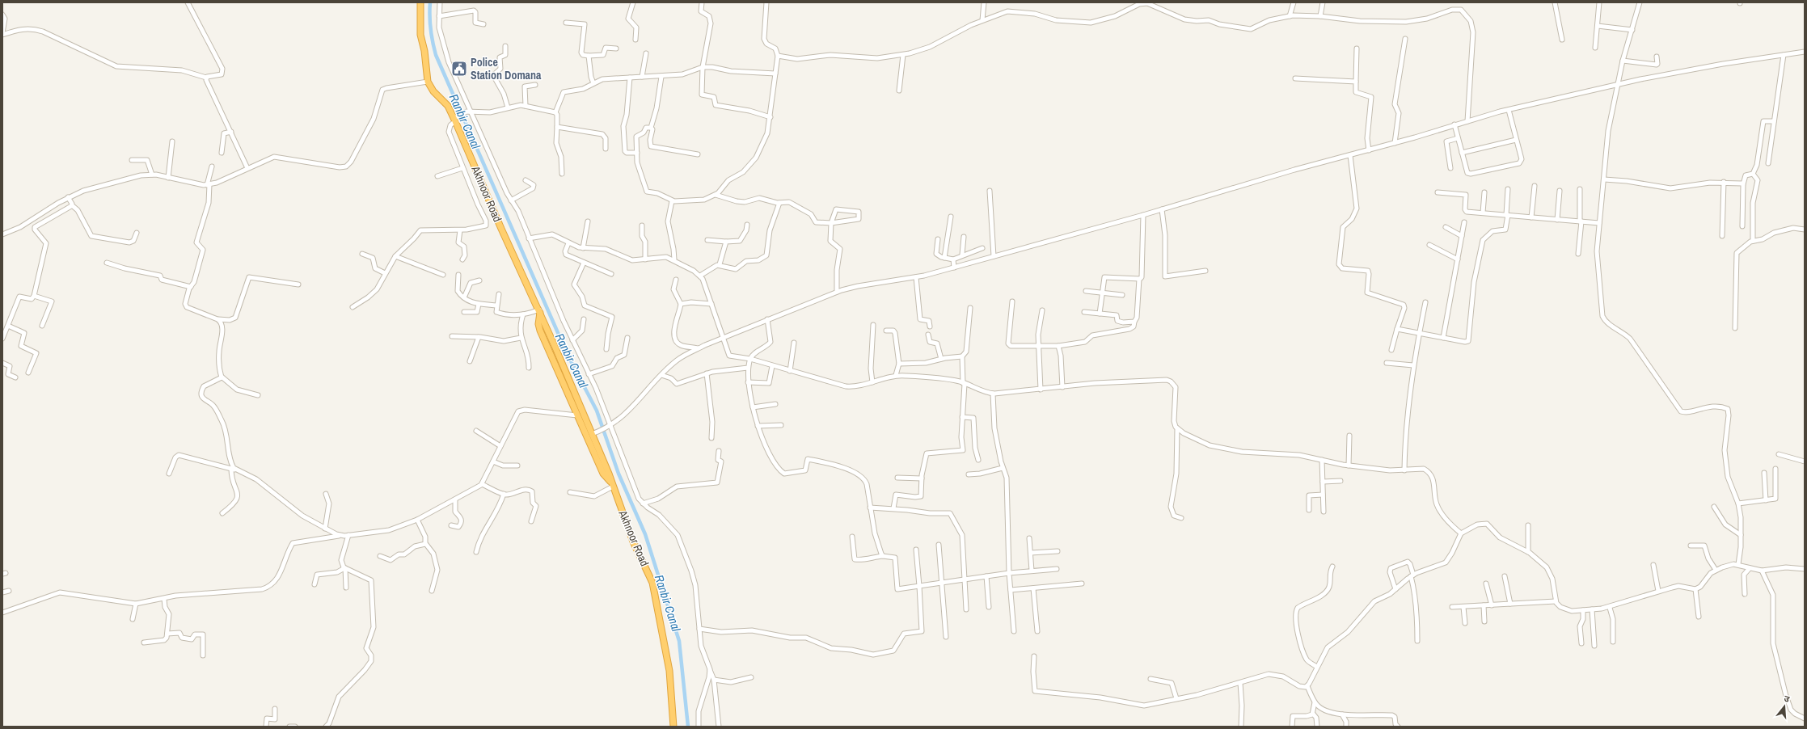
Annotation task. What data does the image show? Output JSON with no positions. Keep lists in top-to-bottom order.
{
  "streets": {
    "highway": ["Akhnoor Road"]
  },
  "water": ["Ranbir Canal"],
  "places": {
    "public building": ["Police Station Domana"]
  },
  "north": "top"
}
